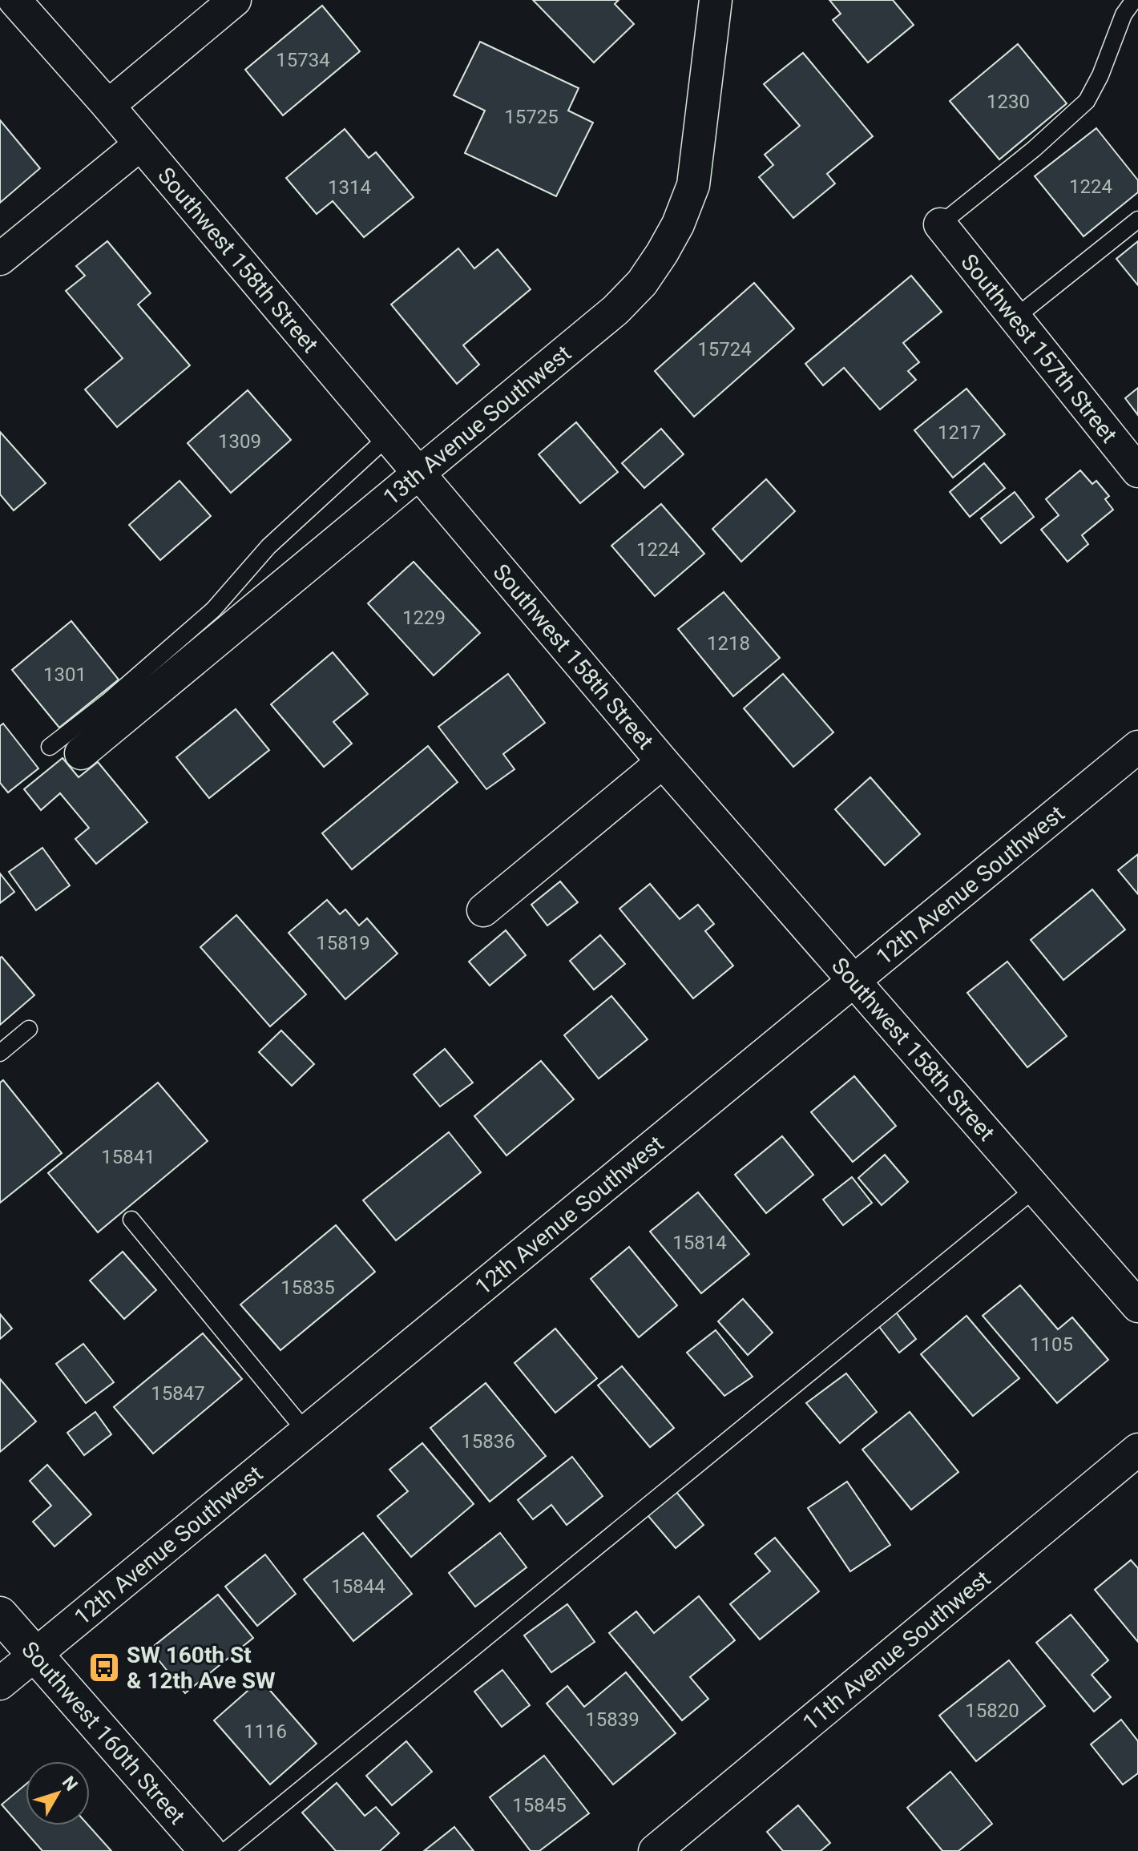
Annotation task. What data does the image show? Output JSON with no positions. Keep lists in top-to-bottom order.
{
  "streets": {
    "street": [
      "Southwest 158th Street",
      "Southwest 157th Street",
      "13th Avenue Southwest",
      "12th Avenue Southwest",
      "11th Avenue Southwest",
      "Southwest 160th Street"
    ]
  },
  "crossings": [
    ["Southwest 158th Street", "13th Avenue Southwest"],
    ["Southwest 158th Street", "12th Avenue Southwest"],
    ["12th Avenue Southwest", "Southwest 160th Street"]
  ],
  "places": {
    "bus stop": ["SW 160th St & 12th Ave SW"]
  },
  "house_numbers": [
    "15734",
    "1230",
    "15725",
    "1224",
    "1314",
    "15724",
    "1217",
    "1309",
    "1224",
    "1229",
    "1218",
    "1301",
    "15819",
    "15841",
    "15814",
    "15835",
    "1105",
    "15847",
    "15836",
    "15844",
    "15820",
    "15839",
    "1116",
    "15845"
  ],
  "north": "top right"
}
